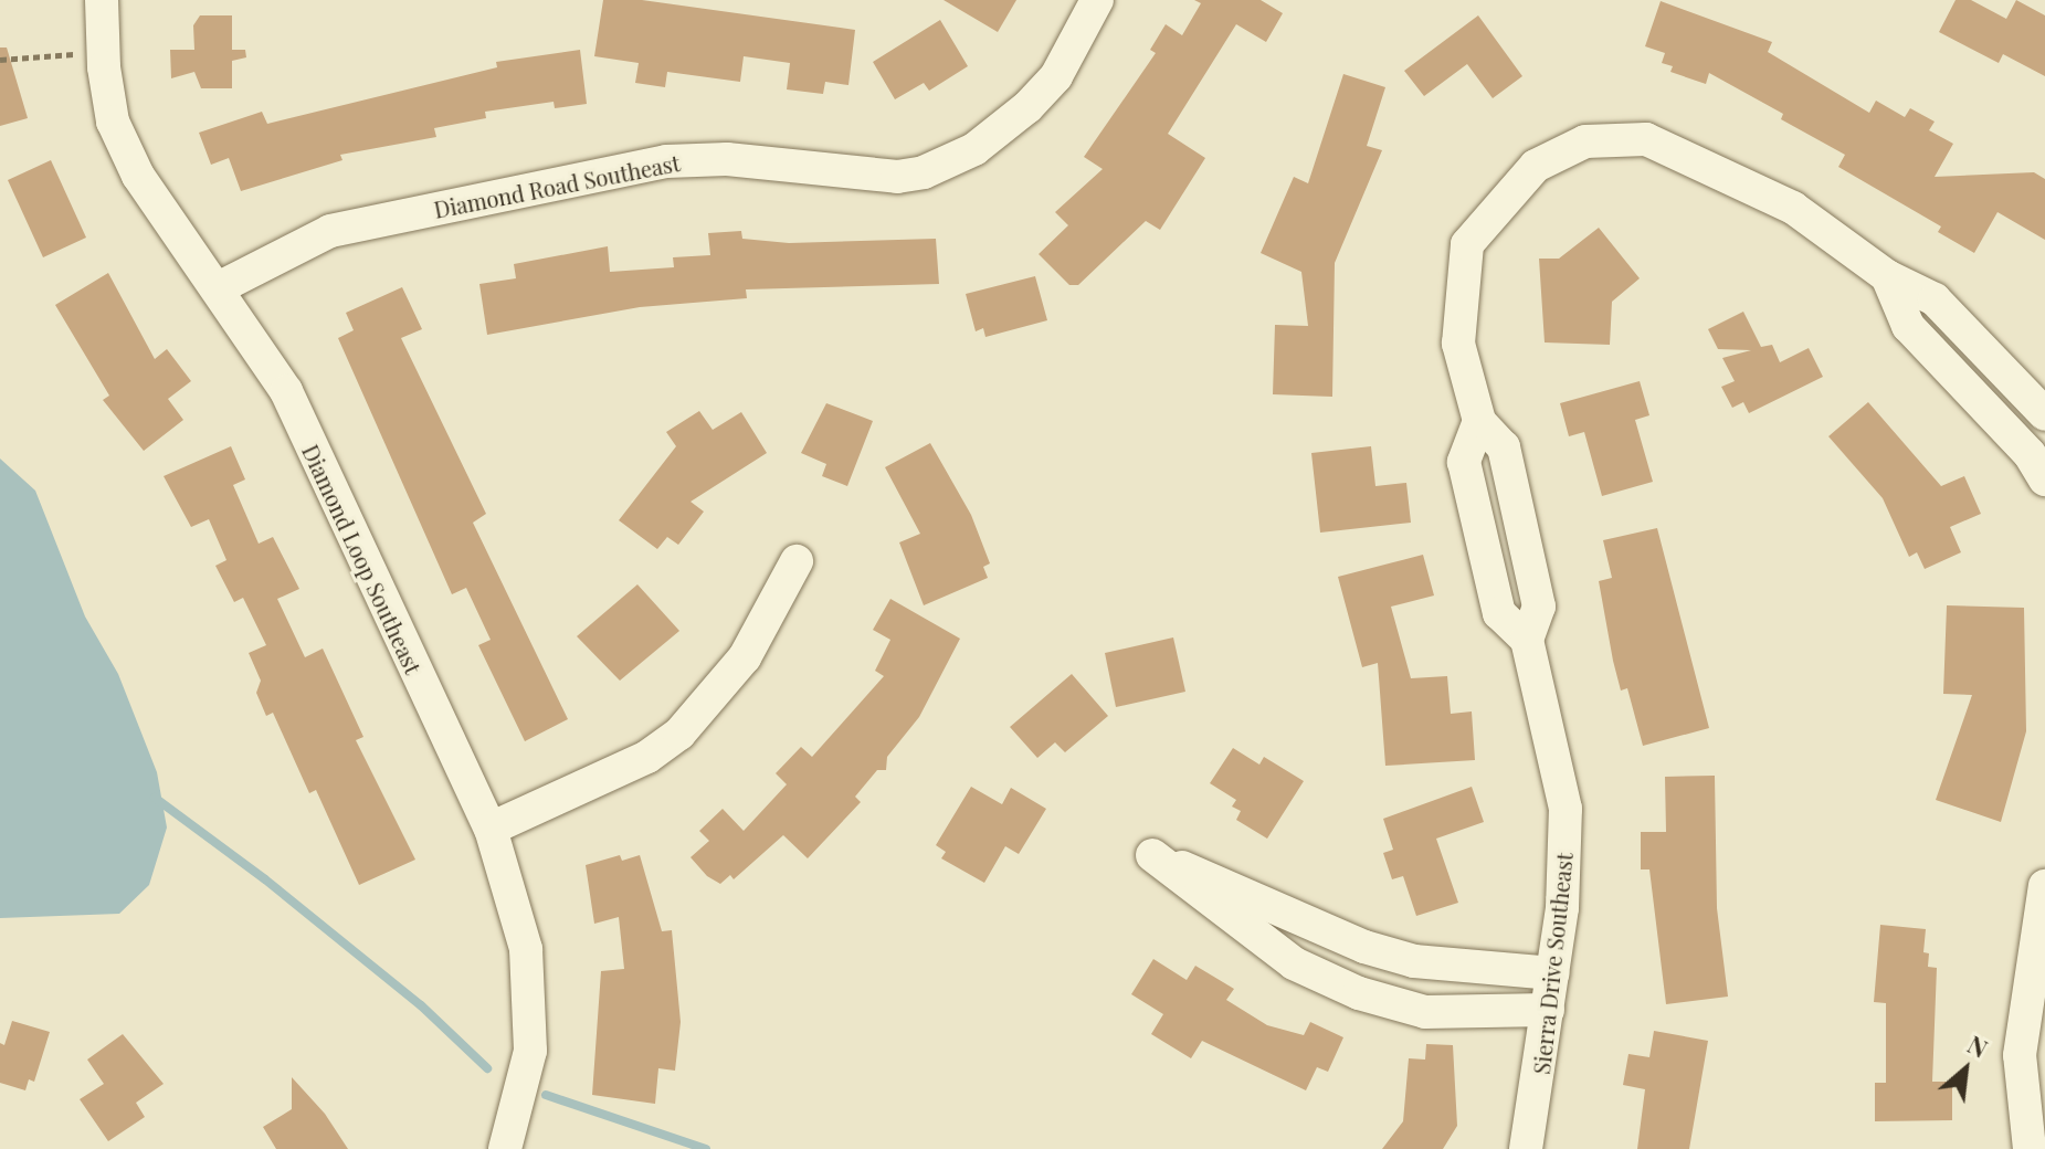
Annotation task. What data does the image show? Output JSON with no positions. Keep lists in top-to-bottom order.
{
  "streets": {
    "street": ["Diamond Road Southeast", "Diamond Loop Southeast", "Sierra Drive Southeast"]
  },
  "crossings": [
    ["Diamond Road Southeast", "Diamond Loop Southeast"]
  ],
  "north": "top right"
}
